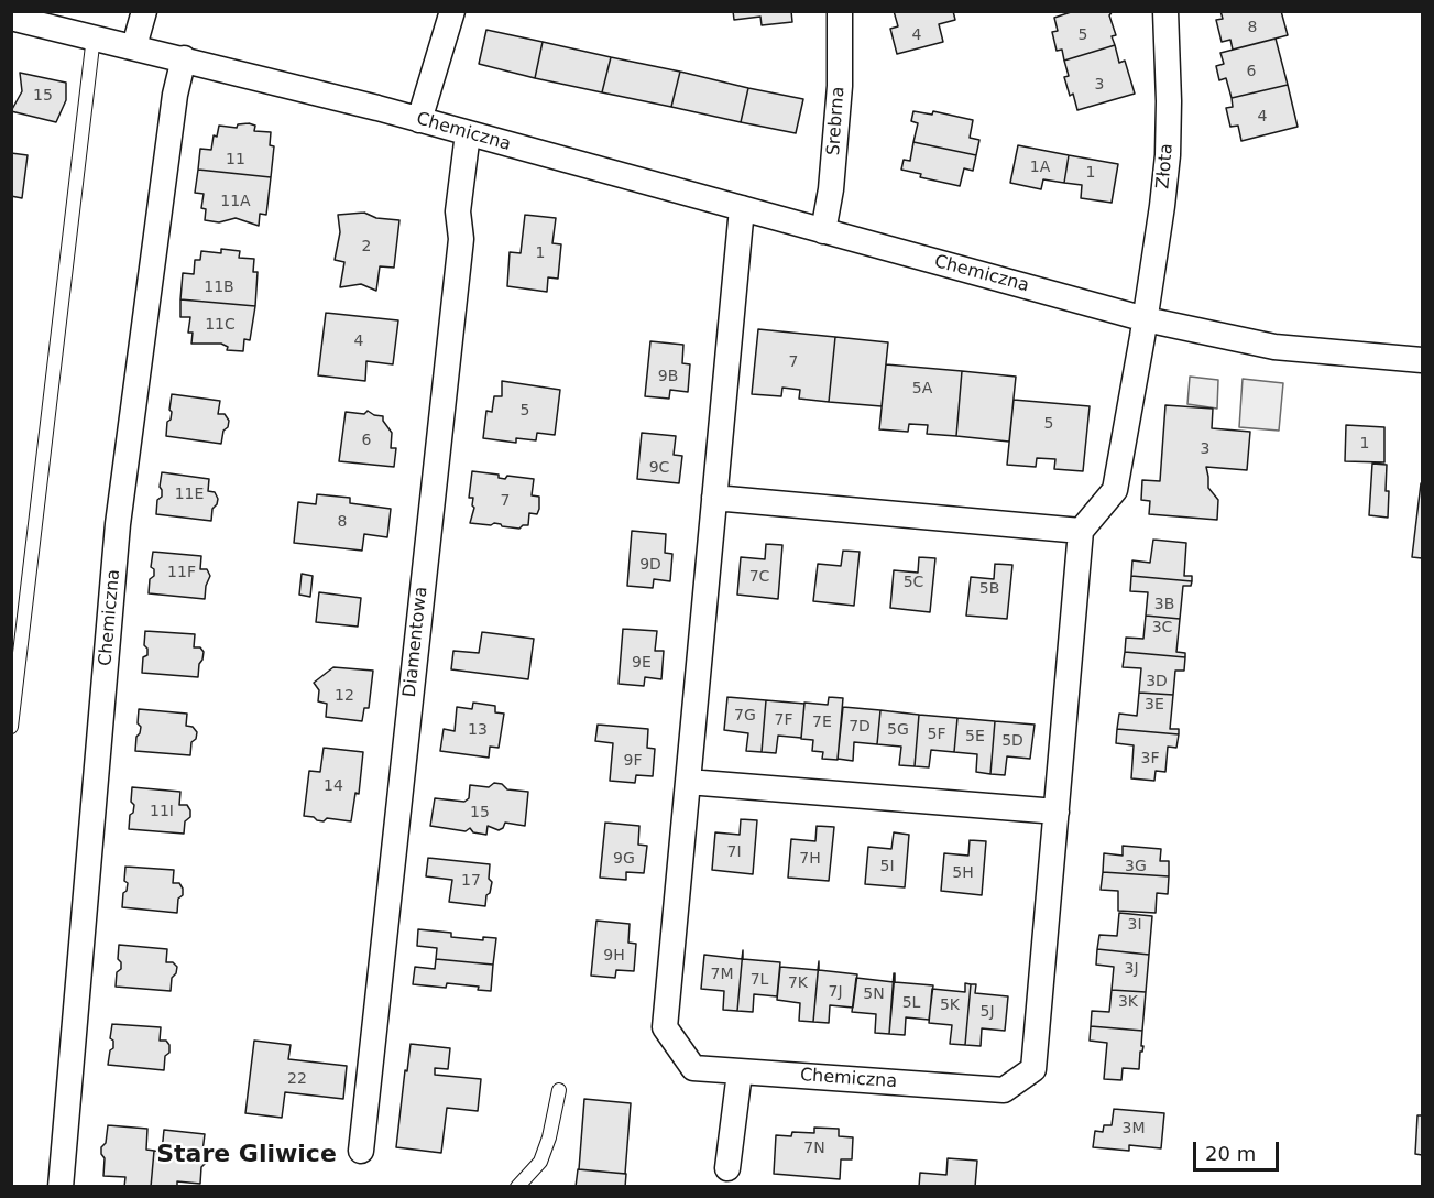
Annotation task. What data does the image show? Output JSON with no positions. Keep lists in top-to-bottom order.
{
  "streets": {
    "street": [
      "Srebrna",
      "Chemiczna",
      "Złota",
      "Diamentowa"
    ]
  },
  "crossings": [
    ["Srebrna", "Chemiczna"],
    ["Chemiczna", "Złota"],
    ["Chemiczna", "Diamentowa"]
  ],
  "districts": ["Stare Gliwice"],
  "house_numbers": [
    "8",
    "4",
    "5",
    "6",
    "3",
    "15",
    "4",
    "11",
    "1A",
    "1",
    "11A",
    "2",
    "1",
    "11B",
    "11C",
    "4",
    "7",
    "9B",
    "5A",
    "5",
    "5",
    "6",
    "1",
    "3",
    "9C",
    "11E",
    "7",
    "8",
    "9D",
    "11F",
    "7C",
    "5C",
    "5B",
    "3B",
    "3C",
    "9E",
    "3D",
    "12",
    "3E",
    "7G",
    "7F",
    "7E",
    "7D",
    "13",
    "5G",
    "5F",
    "5E",
    "5D",
    "3F",
    "9F",
    "14",
    "11I",
    "15",
    "7I",
    "9G",
    "7H",
    "5I",
    "3G",
    "5H",
    "17",
    "3I",
    "9H",
    "3J",
    "7M",
    "7L",
    "7K",
    "7J",
    "5N",
    "3K",
    "5L",
    "5K",
    "5J",
    "22",
    "3M",
    "7N"
  ],
  "scale_bar": "20 m"
}
